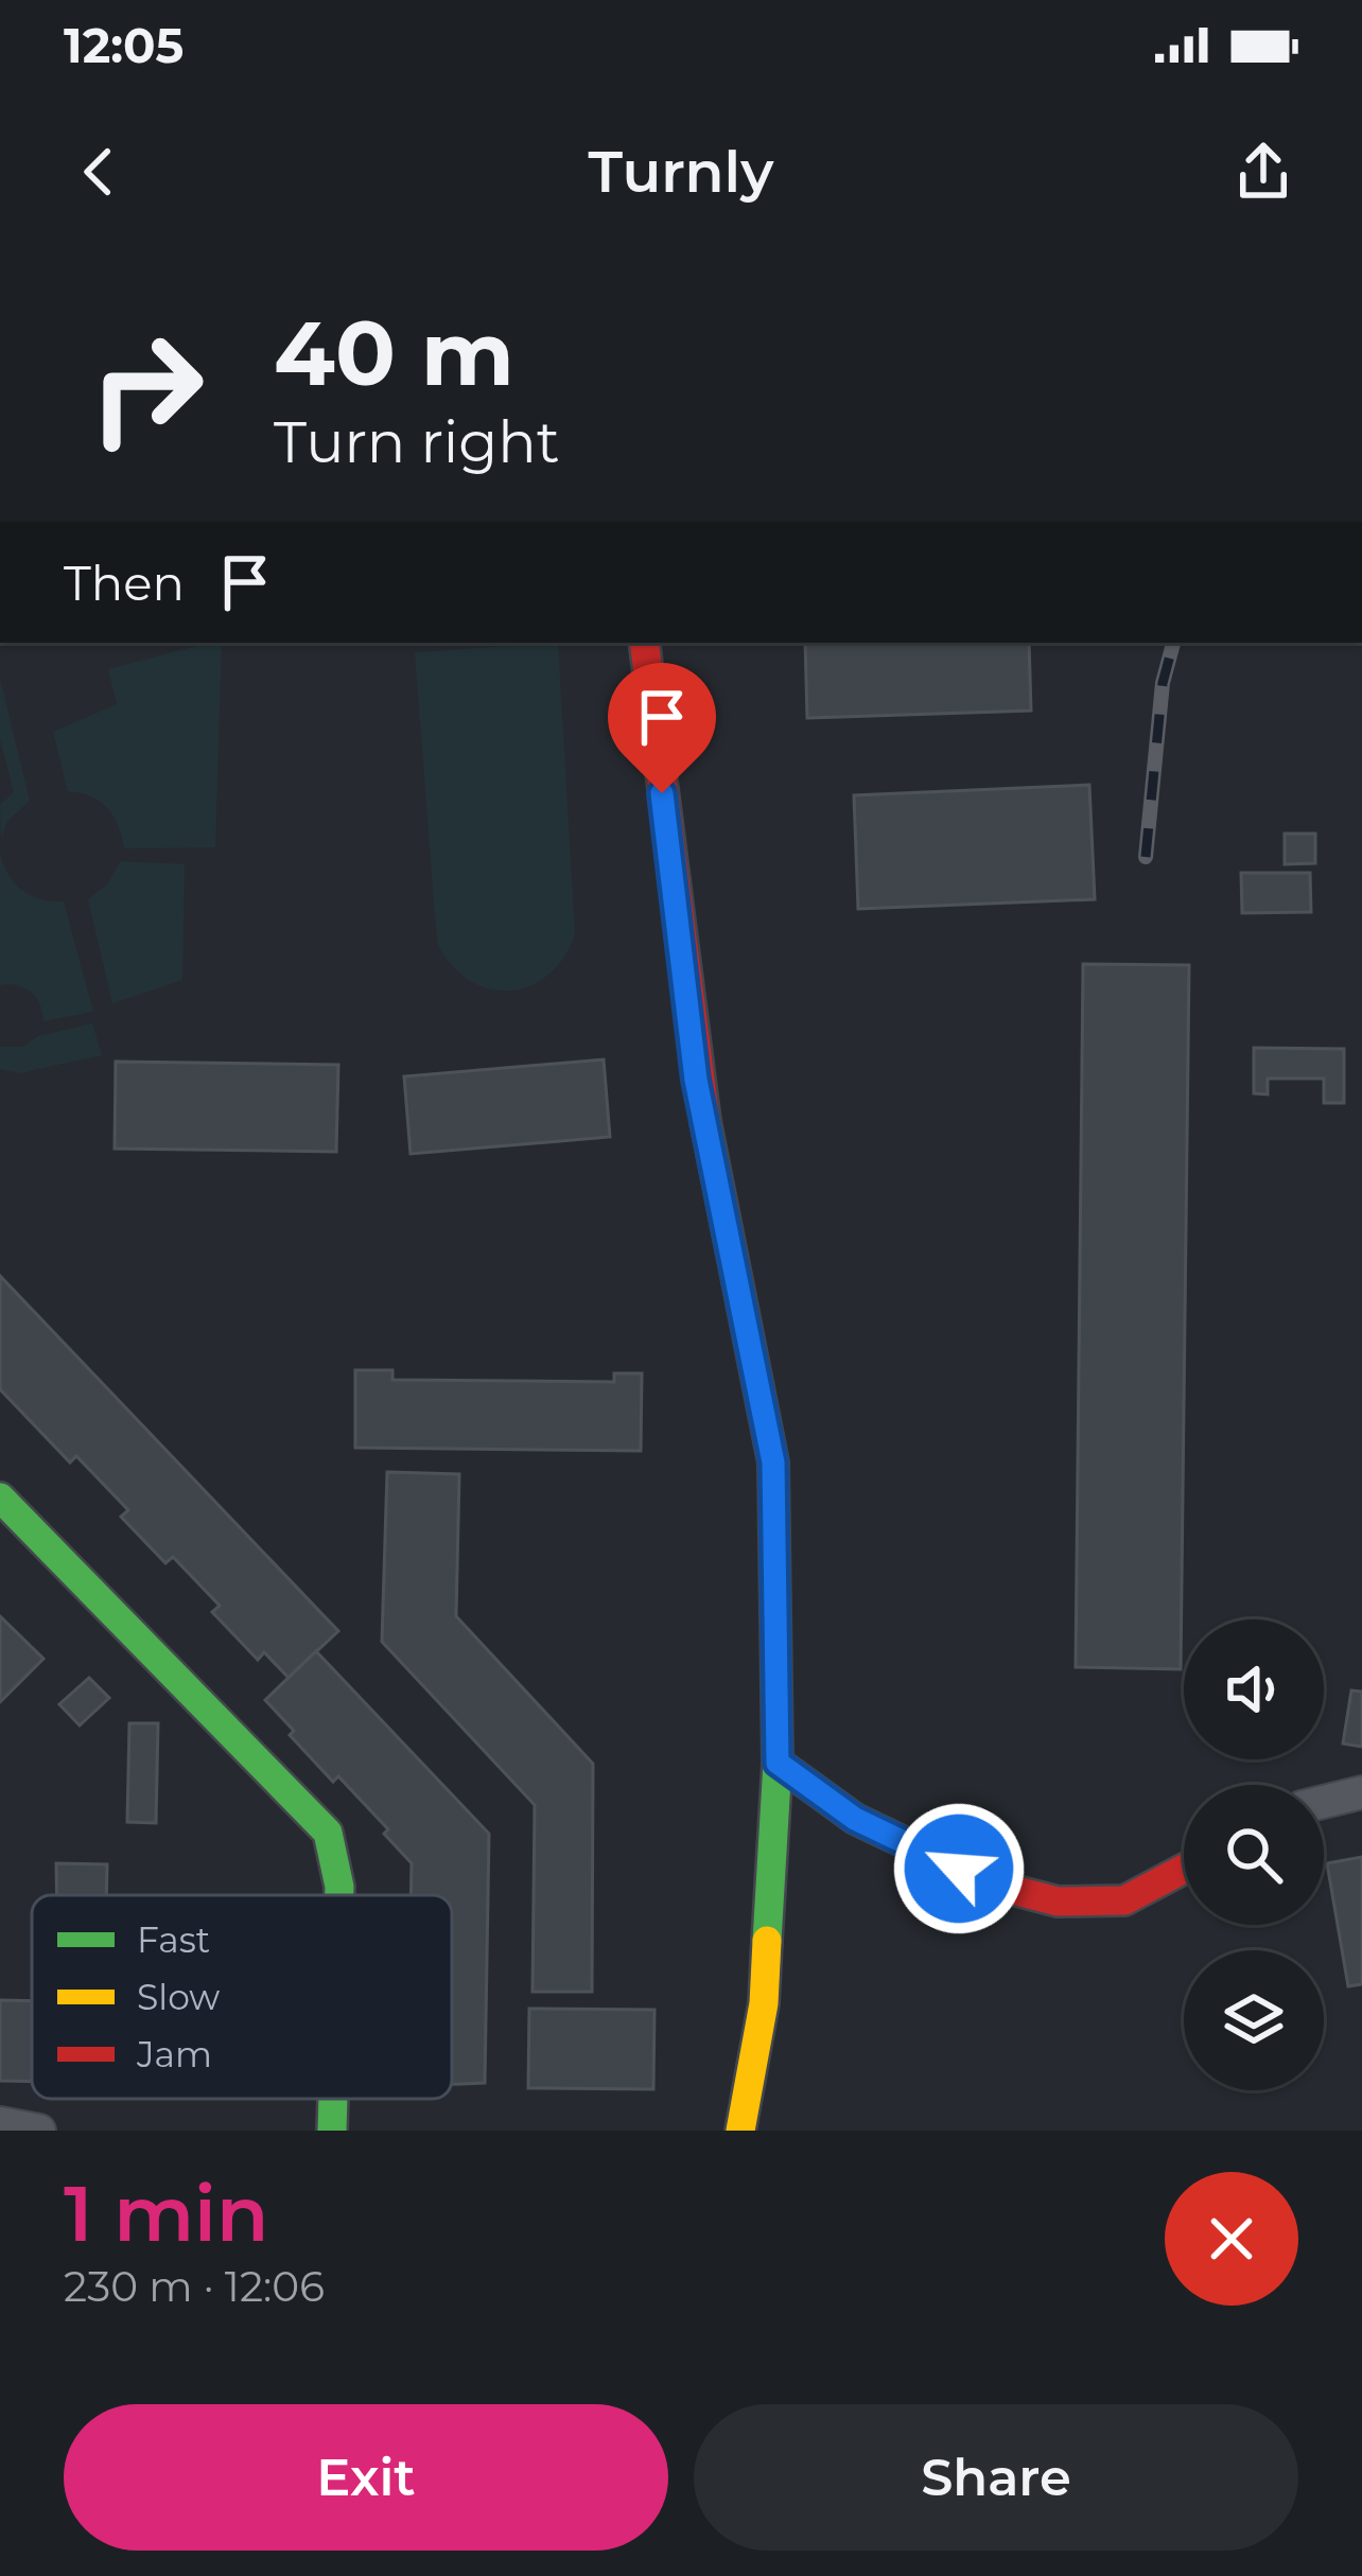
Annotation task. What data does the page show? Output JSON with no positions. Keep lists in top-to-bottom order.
{
  "legend": ["Fast", "Slow", "Jam"],
  "page": {
    "status": "12:05",
    "header": "Turnly",
    "turn": ["40 m", "Turn right"],
    "then": "Then",
    "heading": ["1 min", "230 m · 12:06"],
    "buttons": ["Exit", "Share"]
  }
}
